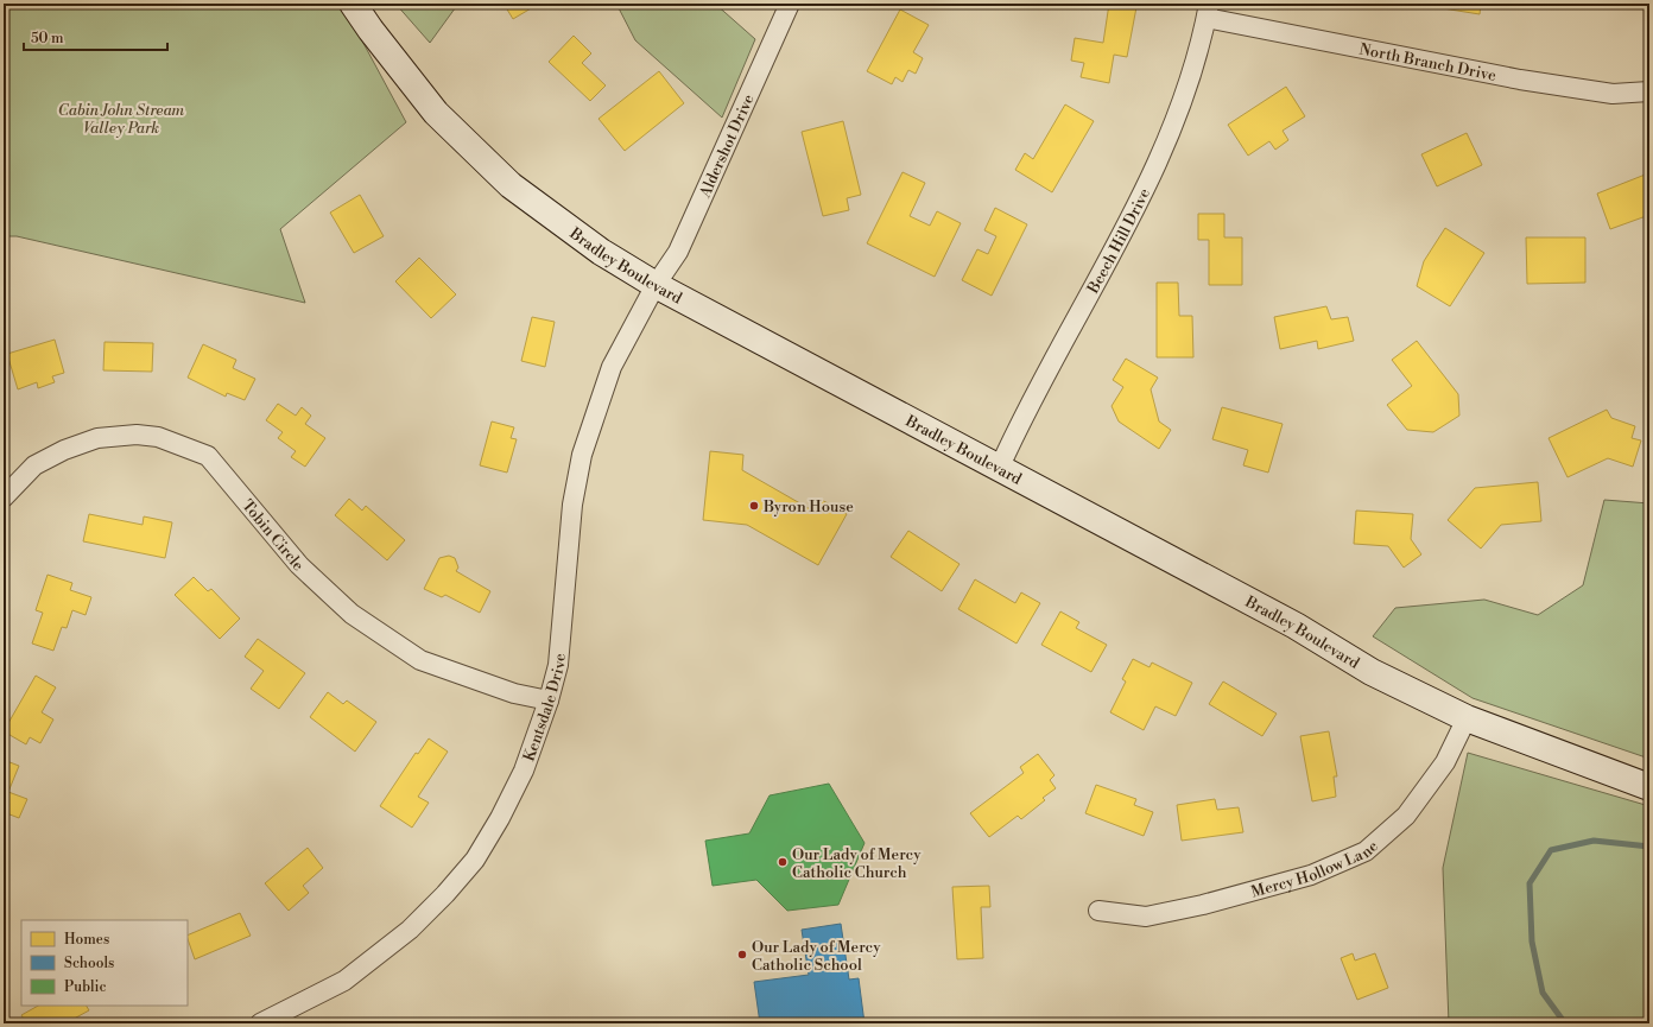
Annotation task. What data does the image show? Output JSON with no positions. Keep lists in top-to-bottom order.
{
  "streets": {
    "main road": ["Bradley Boulevard"],
    "street": [
      "North Branch Drive",
      "Aldershot Drive",
      "Beech Hill Drive",
      "Tobin Circle",
      "Kentsdale Drive",
      "Mercy Hollow Lane"
    ]
  },
  "crossings": [
    ["North Branch Drive", "Beech Hill Drive"],
    ["Aldershot Drive", "Bradley Boulevard"],
    ["Aldershot Drive", "Kentsdale Drive"],
    ["Beech Hill Drive", "Bradley Boulevard"],
    ["Bradley Boulevard", "Kentsdale Drive"],
    ["Bradley Boulevard", "Mercy Hollow Lane"],
    ["Tobin Circle", "Kentsdale Drive"]
  ],
  "parks": ["Cabin John Stream Valley Park"],
  "places": ["Byron House", "Our Lady of Mercy Catholic Church", "Our Lady of Mercy Catholic School"],
  "legend": ["Homes", "Schools", "Public"],
  "scale_bar": "50 m"
}
